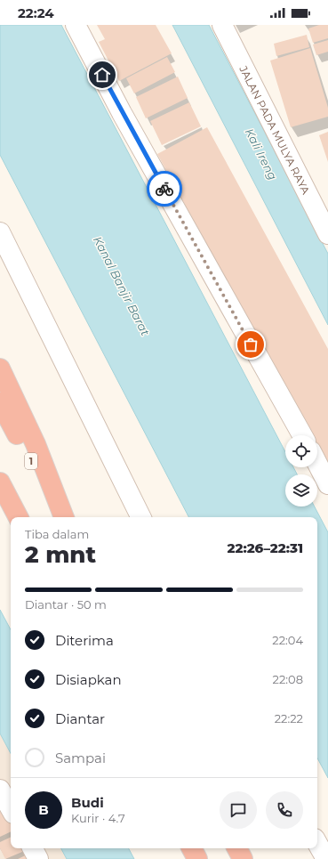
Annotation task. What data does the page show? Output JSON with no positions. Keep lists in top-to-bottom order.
{
  "streets": {
    "highway": ["1"],
    "street": ["JALAN PADA MULYA RAYA"]
  },
  "water": ["Kali Ireng", "Kanal Banjir Barat"],
  "page": {
    "status": "22:24",
    "heading": ["2 mnt", "Tiba dalam", "22:26–22:31"],
    "panel": ["Budi", "Kurir · 4.7"],
    "bar": "Diantar · 50 m",
    "list": [
      ["Diterima", "22:04"],
      ["Disiapkan", "22:08"],
      ["Diantar", "22:22"],
      "Sampai"
    ],
    "round": "B"
  }
}
